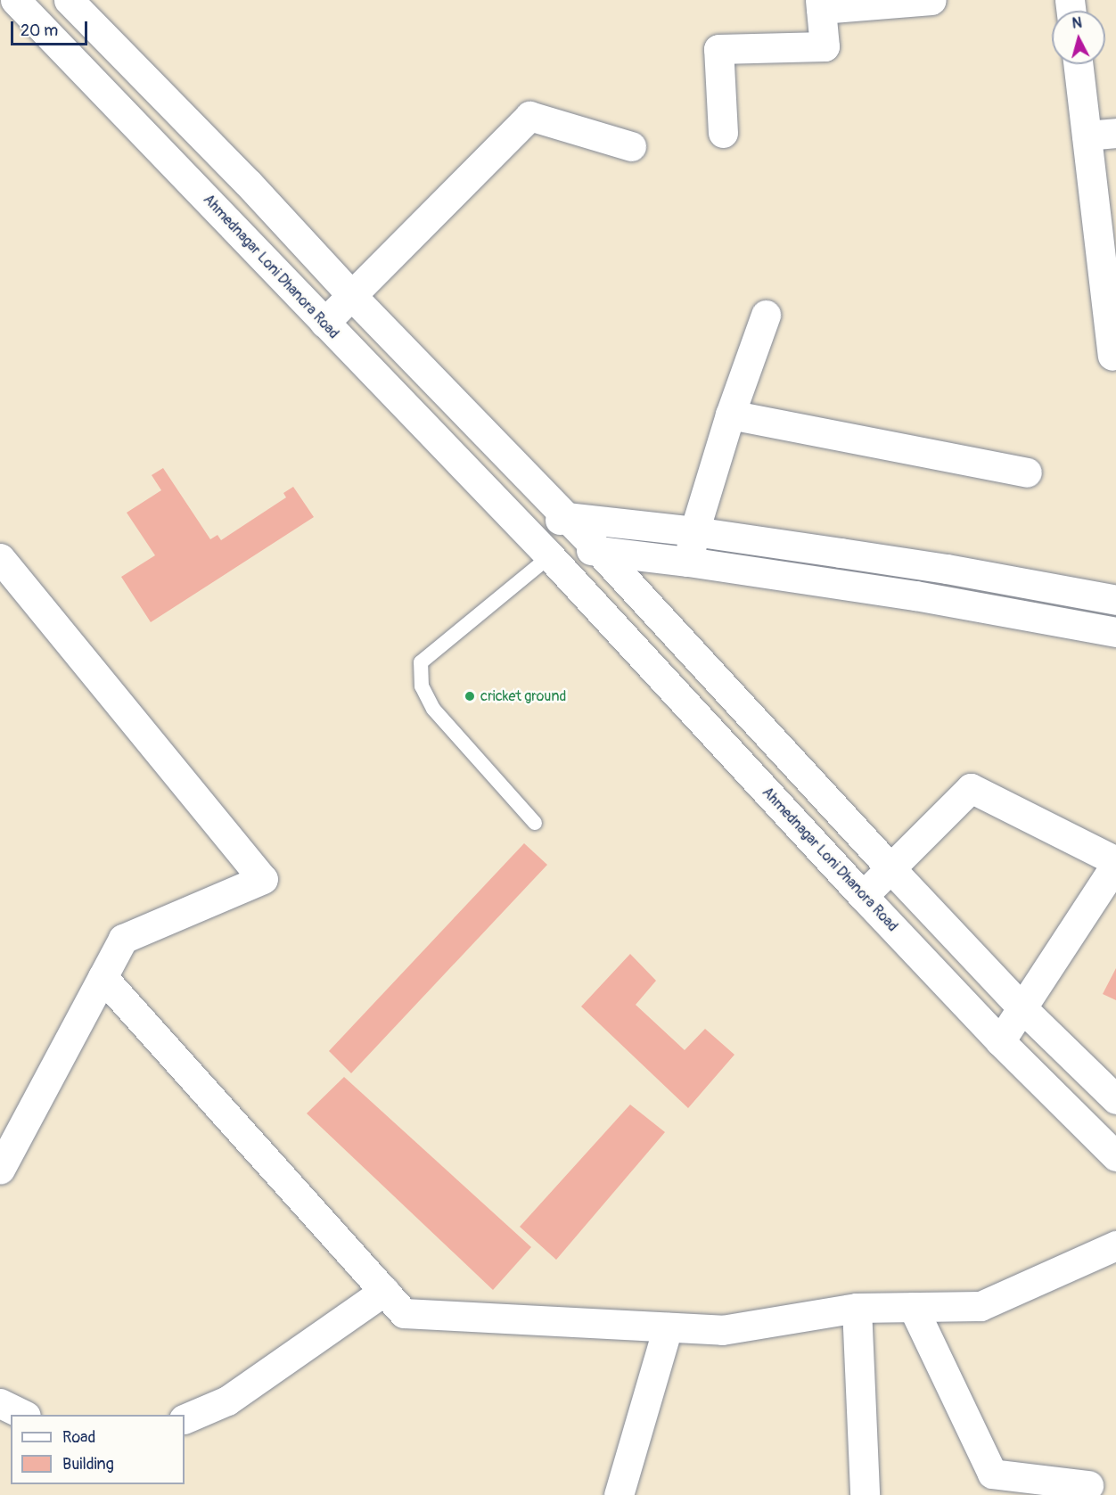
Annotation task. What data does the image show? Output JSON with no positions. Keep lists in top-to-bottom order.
{
  "streets": {
    "street": ["Ahmednagar Loni Dhanora Road"]
  },
  "places": ["cricket ground"],
  "legend": ["Road", "Building"],
  "scale_bar": "20 m",
  "north": "top"
}
